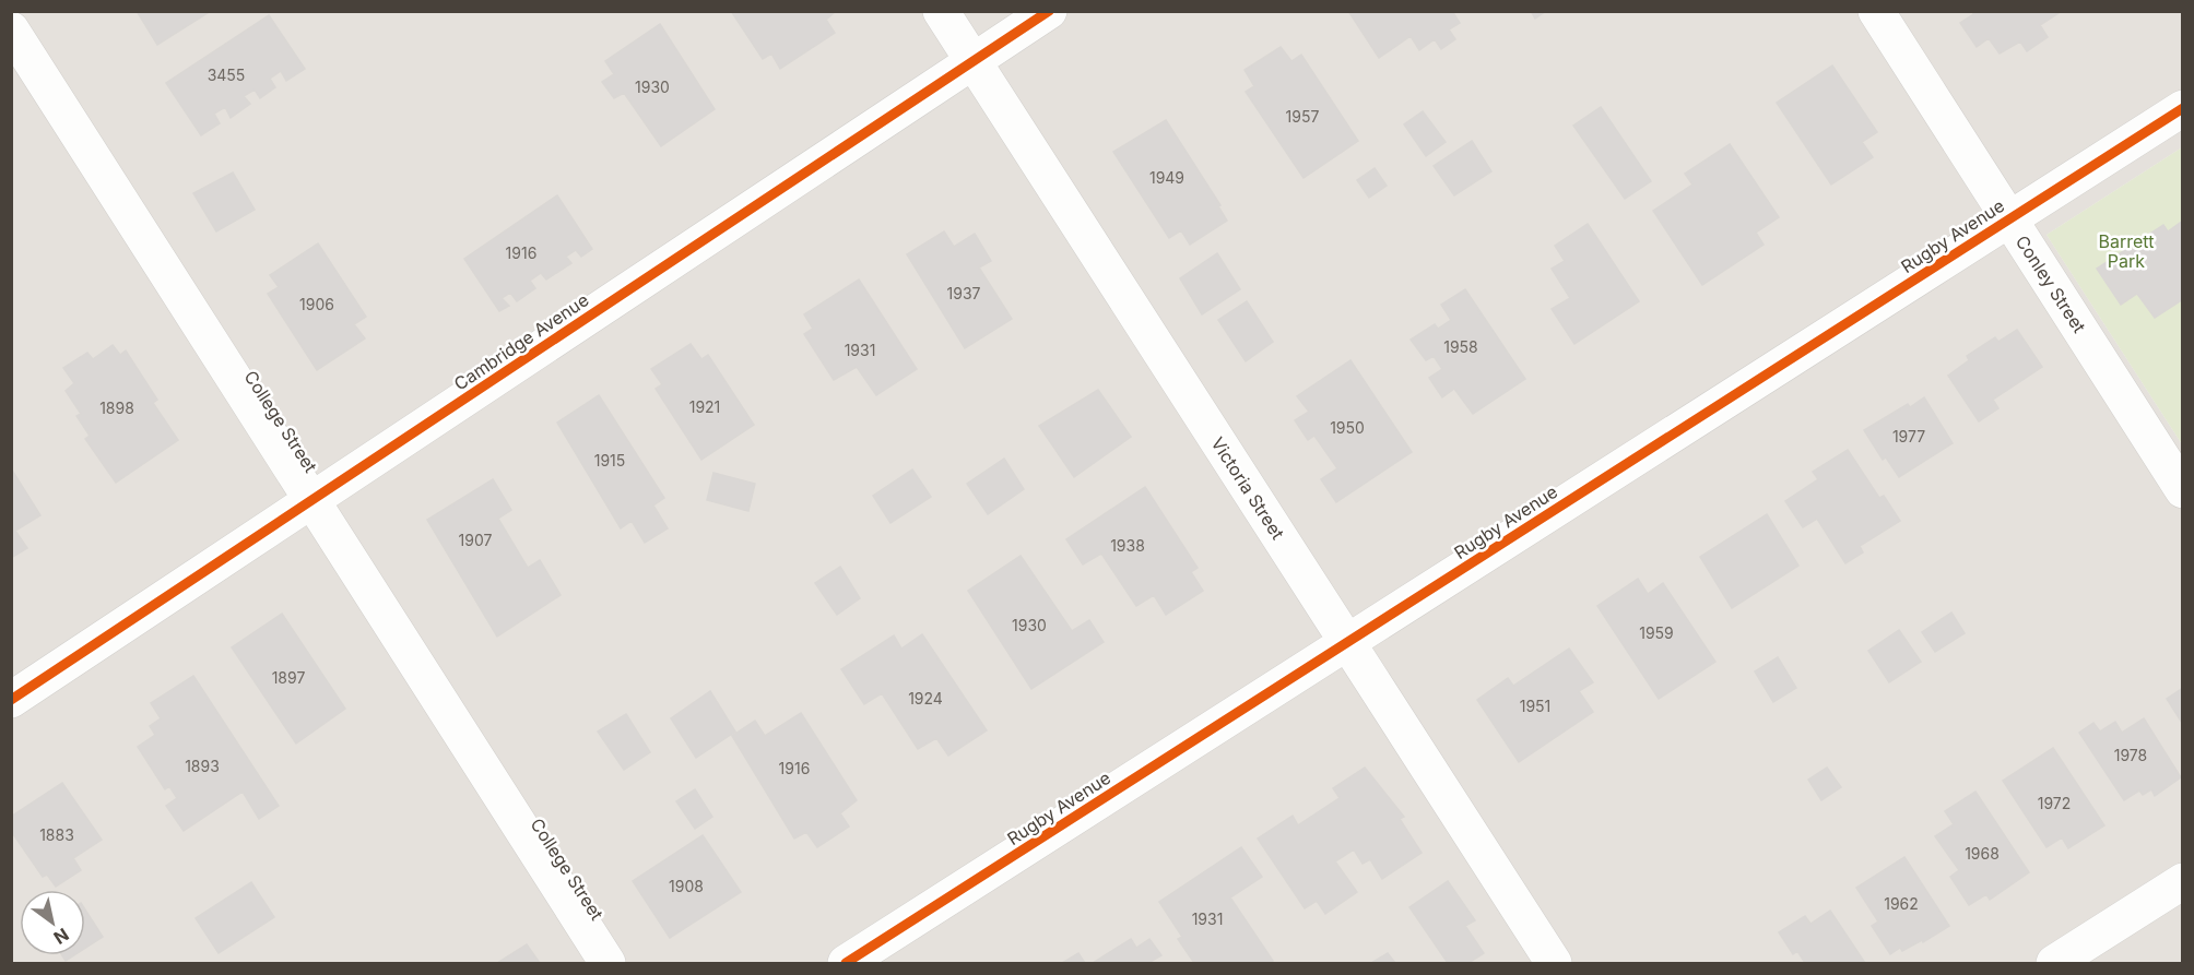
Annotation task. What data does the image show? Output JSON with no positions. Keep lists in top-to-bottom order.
{
  "streets": {
    "street": [
      "Rugby Avenue",
      "Conley Street",
      "Cambridge Avenue",
      "College Street",
      "Victoria Street"
    ]
  },
  "crossings": [
    ["Rugby Avenue", "Conley Street"],
    ["Rugby Avenue", "Victoria Street"],
    ["Cambridge Avenue", "College Street"],
    ["Cambridge Avenue", "Victoria Street"]
  ],
  "parks": ["Barrett Park"],
  "house_numbers": [
    "3455",
    "1930",
    "1957",
    "1949",
    "1916",
    "1937",
    "1906",
    "1958",
    "1931",
    "1921",
    "1898",
    "1950",
    "1977",
    "1915",
    "1907",
    "1938",
    "1930",
    "1959",
    "1897",
    "1924",
    "1951",
    "1978",
    "1893",
    "1916",
    "1972",
    "1883",
    "1968",
    "1908",
    "1962",
    "1931"
  ],
  "north": "bottom right"
}
